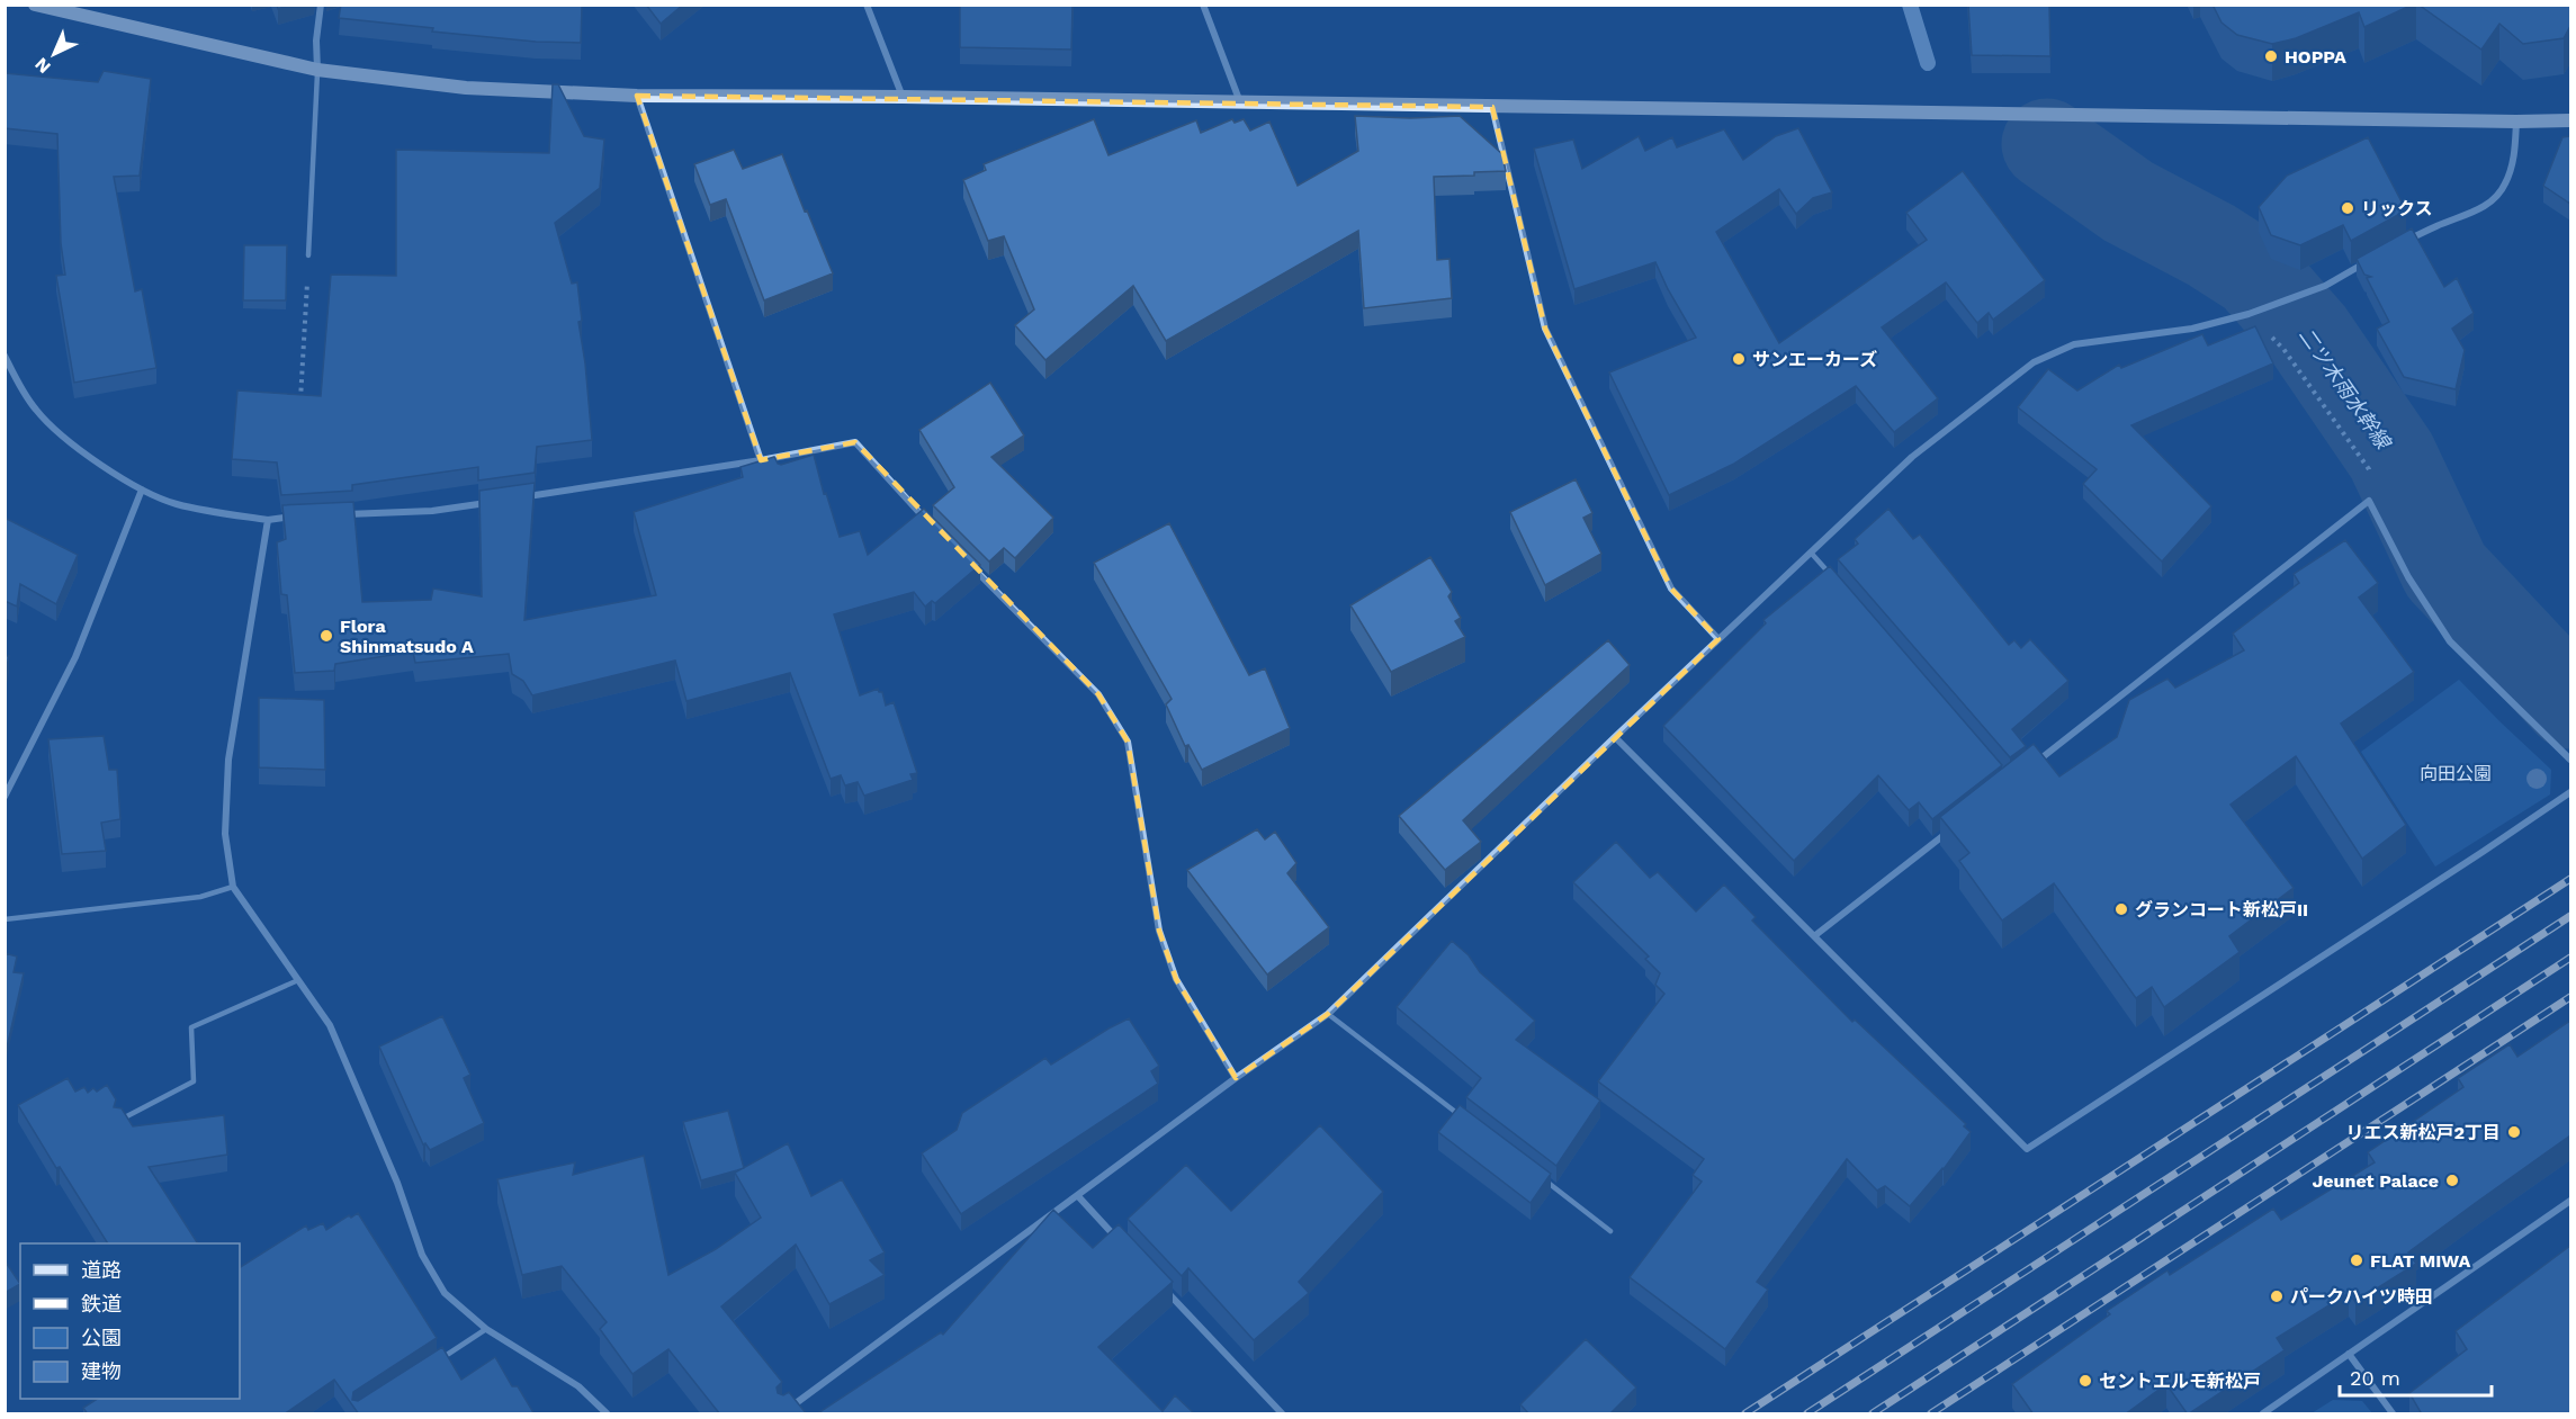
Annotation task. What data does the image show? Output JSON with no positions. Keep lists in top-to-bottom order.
{
  "water": ["二ツ木雨水幹線"],
  "parks": ["向田公園"],
  "places": [
    "HOPPA",
    "リックス",
    "サンエーカーズ",
    "Flora Shinmatsudo A",
    "グランコート新松戸II",
    "リエス新松戸2丁目",
    "Jeunet Palace",
    "FLAT MIWA",
    "パークハイツ時田",
    "セントエルモ新松戸"
  ],
  "legend": [
    "道路",
    "鉄道",
    "公園",
    "建物"
  ],
  "scale_bar": "20 m",
  "north": "bottom left"
}
